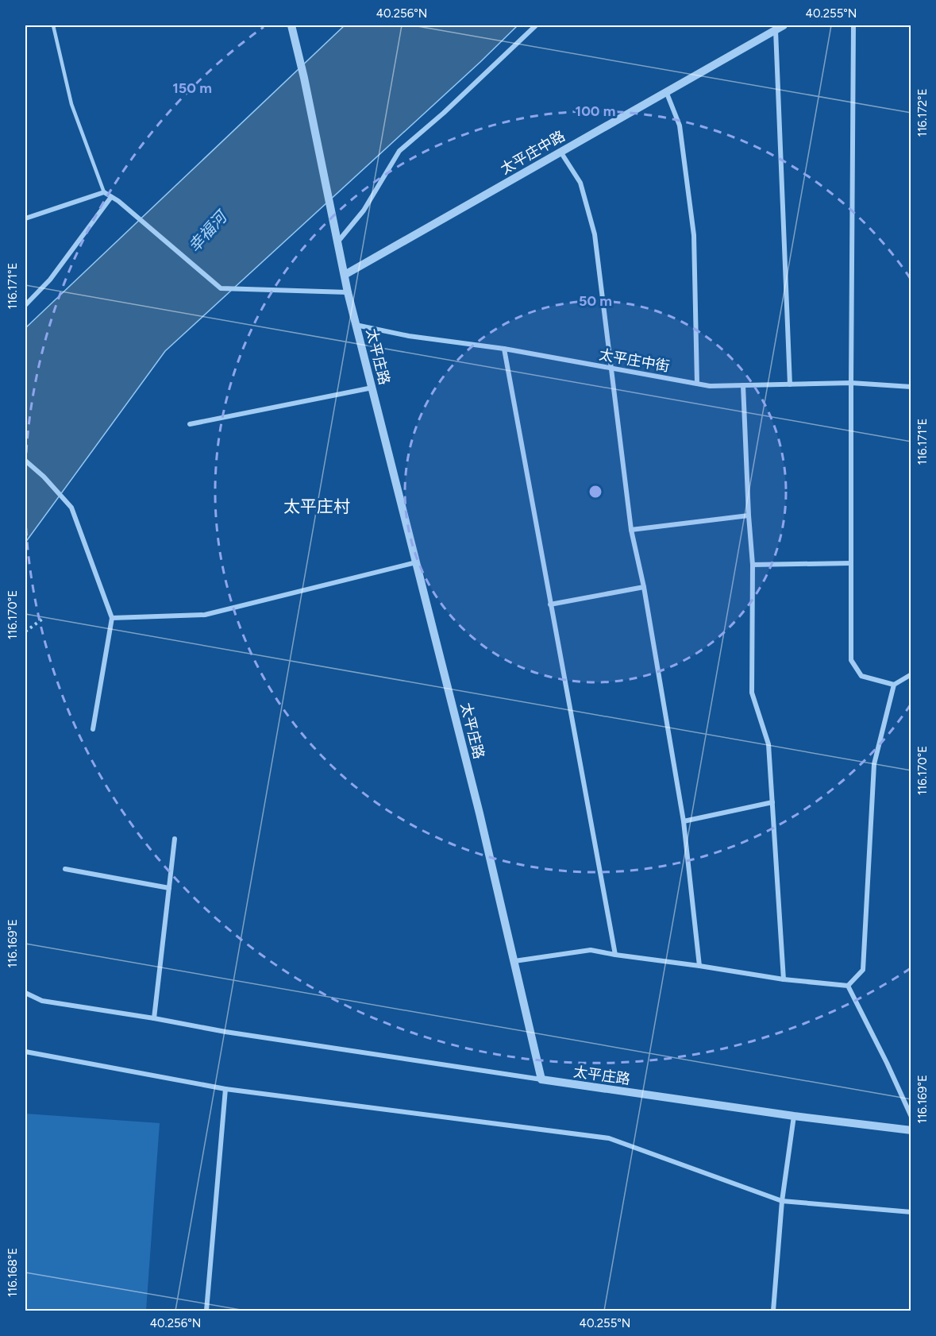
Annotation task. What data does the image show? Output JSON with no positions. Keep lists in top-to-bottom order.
{
  "streets": {
    "street": ["太平庄中路", "太平庄路", "太平庄中街"]
  },
  "crossings": [
    ["太平庄中路", "太平庄路"],
    ["太平庄路", "太平庄中街"]
  ],
  "districts": ["太平庄村"],
  "water": ["幸福河"],
  "coordinates": [
    "40.256°N",
    "40.255°N",
    "116.172°E",
    "116.171°E",
    "116.170°E",
    "116.169°E",
    "116.168°E"
  ],
  "rings": ["150 m", "100 m", "50 m"]
}
